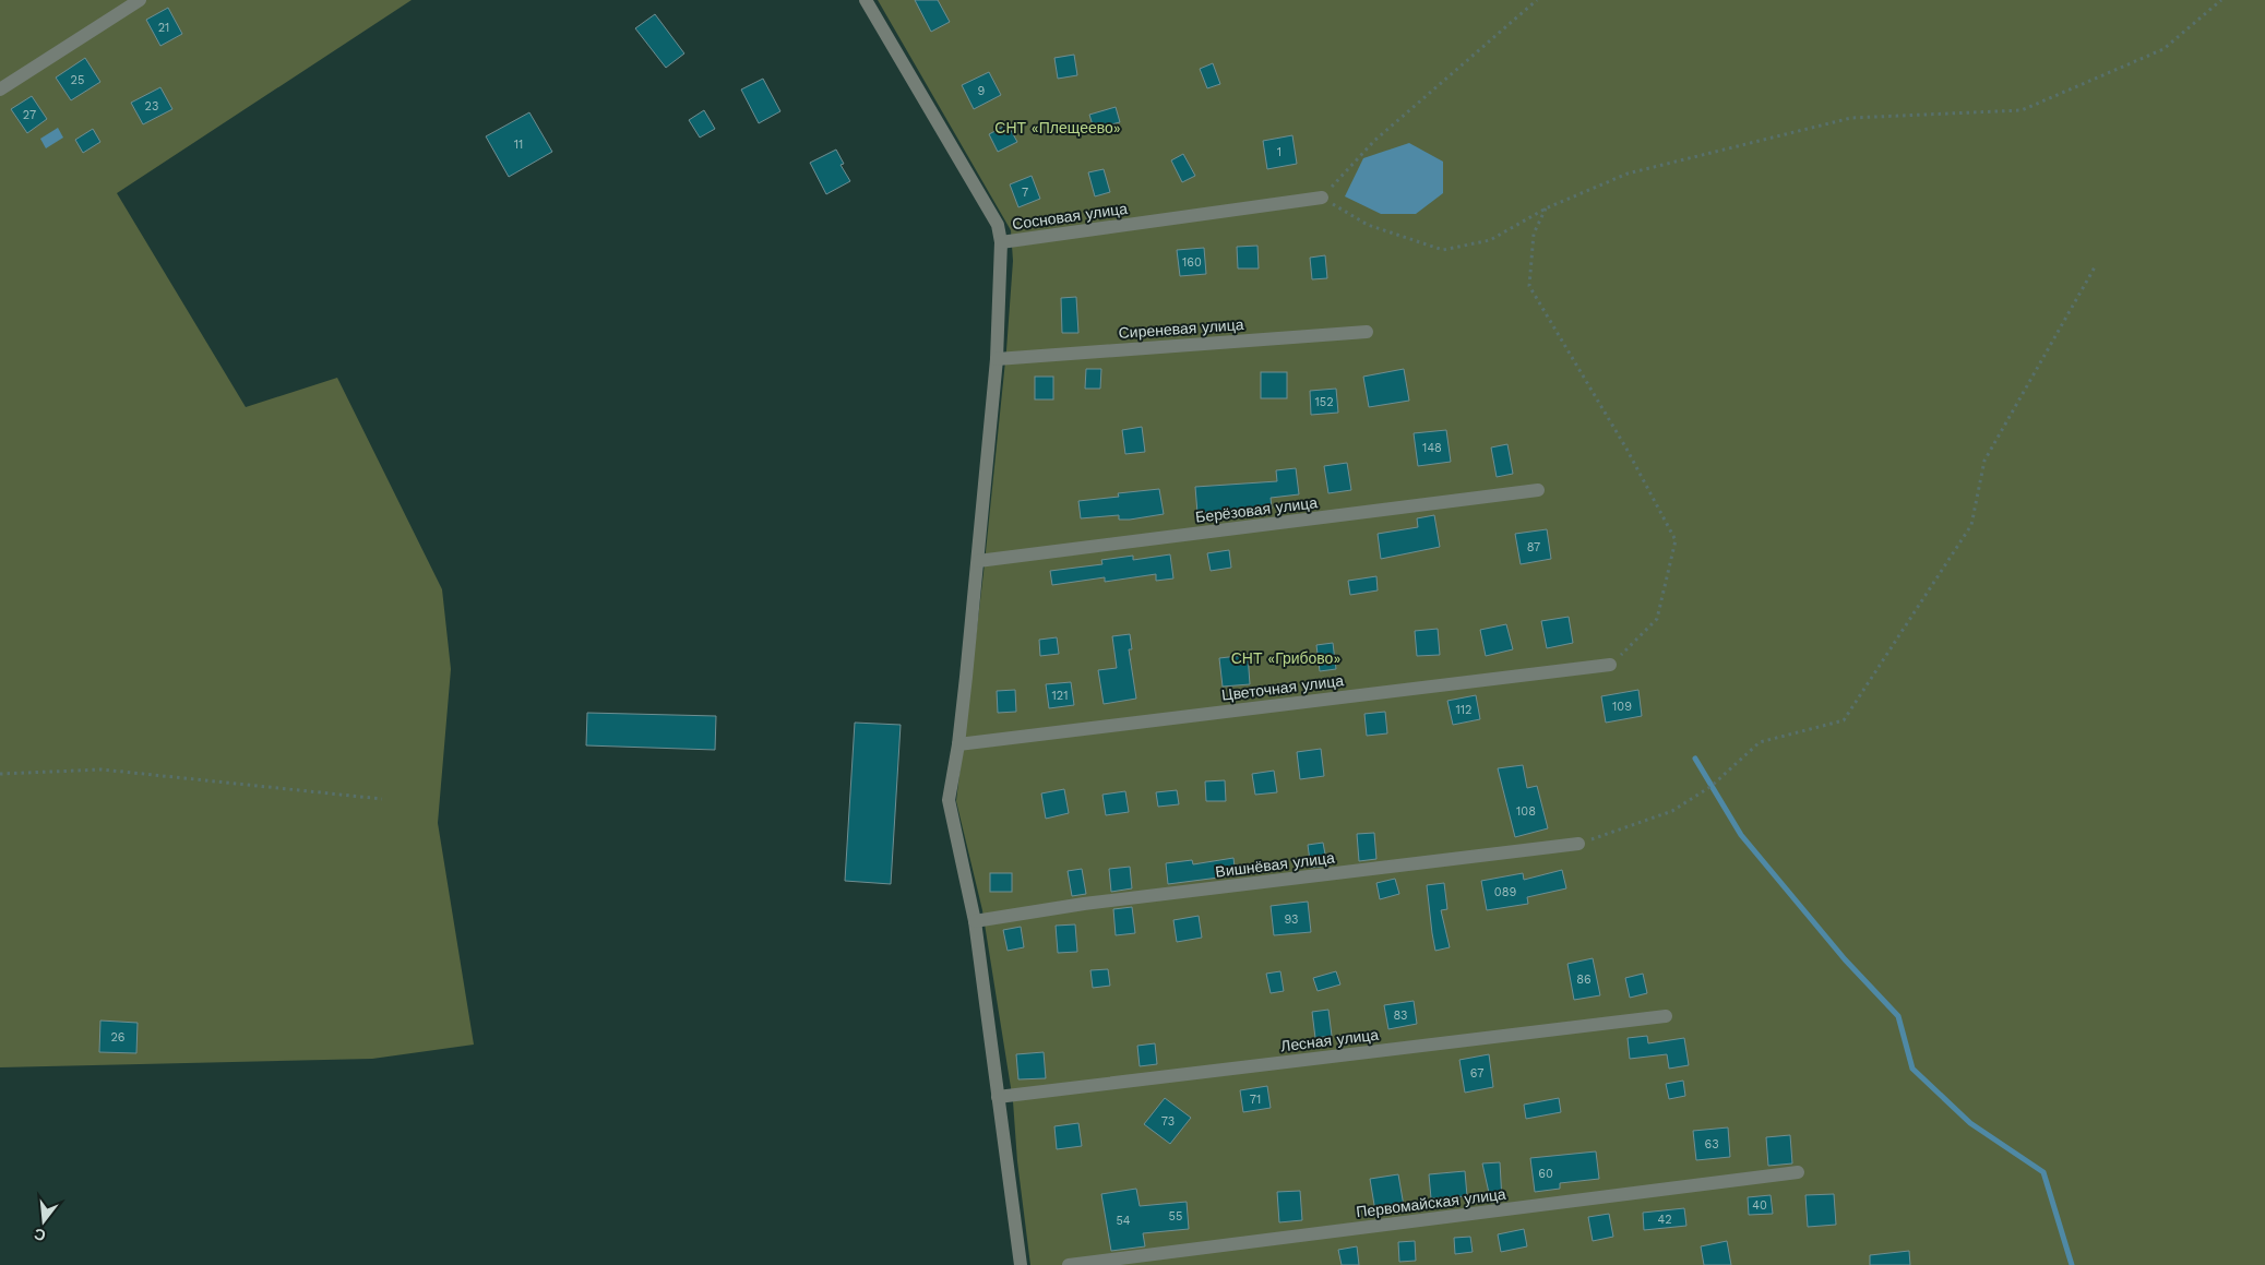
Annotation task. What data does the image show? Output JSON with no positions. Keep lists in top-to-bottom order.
{
  "streets": {
    "street": [
      "Сосновая улица",
      "Сиреневая улица",
      "Берёзовая улица",
      "Цветочная улица",
      "Вишнёвая улица",
      "Лесная улица",
      "Первомайская улица"
    ]
  },
  "parks": ["СНТ «Плещеево»", "СНТ «Грибово»"],
  "house_numbers": [
    "21",
    "25",
    "9",
    "23",
    "27",
    "11",
    "1",
    "7",
    "160",
    "152",
    "148",
    "87",
    "121",
    "109",
    "112",
    "108",
    "089",
    "93",
    "86",
    "83",
    "26",
    "67",
    "71",
    "73",
    "63",
    "60",
    "40",
    "55",
    "42",
    "54"
  ],
  "north": "bottom"
}
